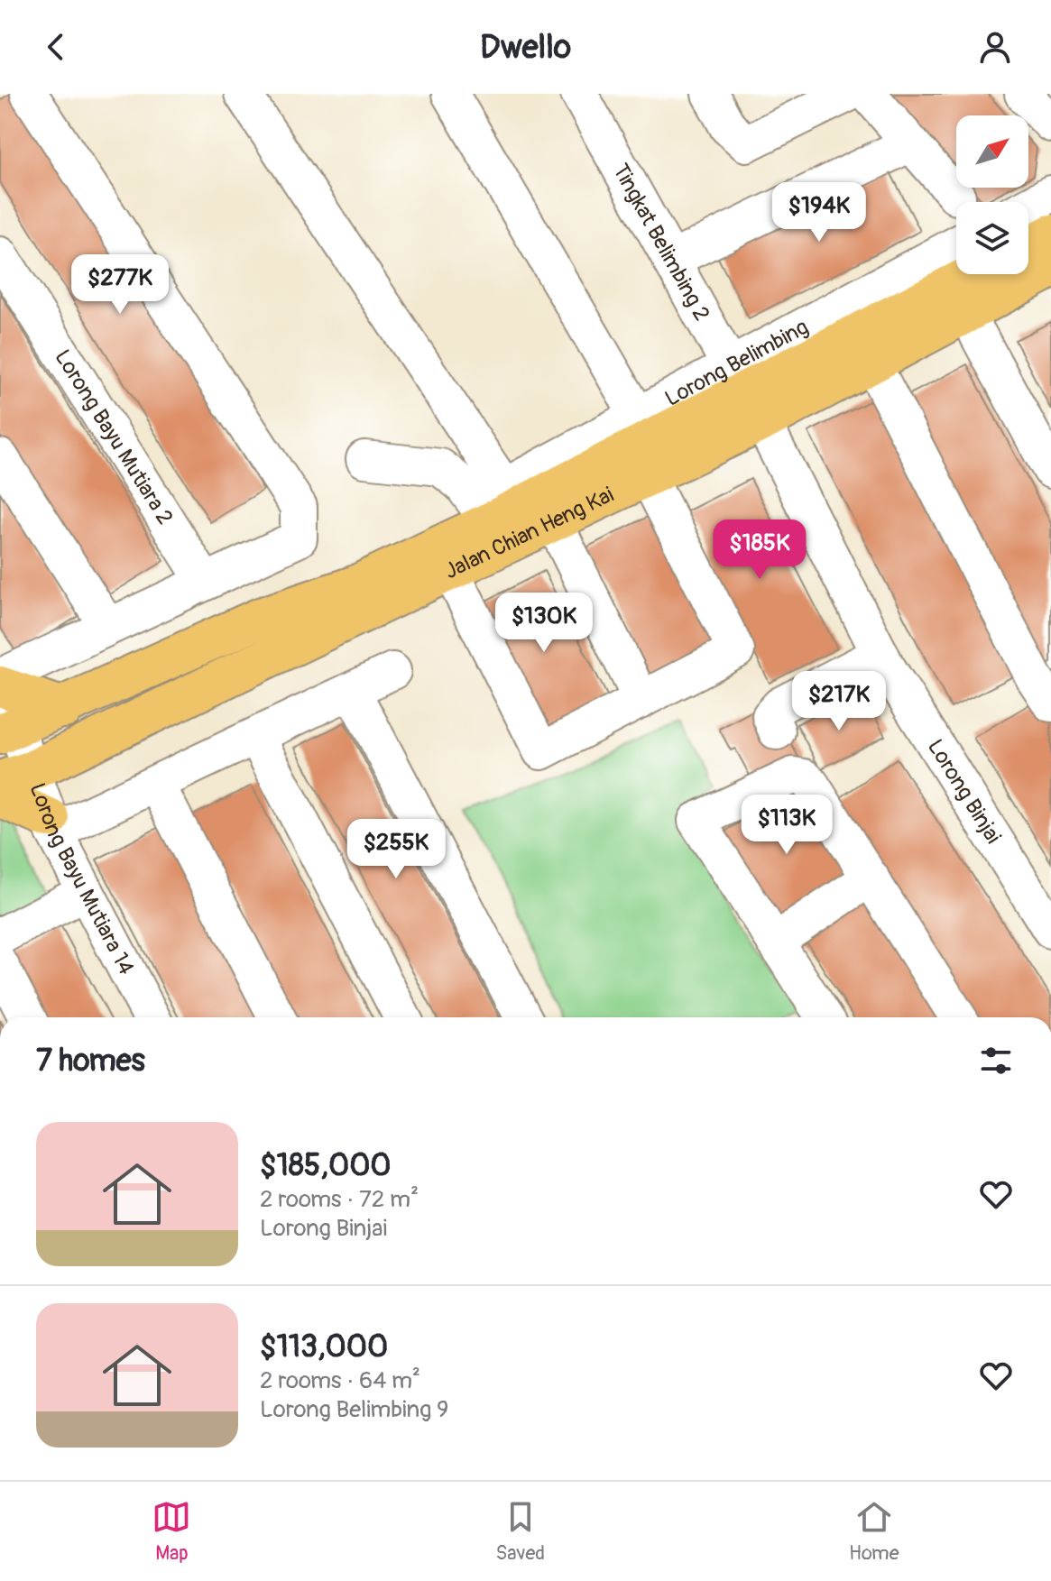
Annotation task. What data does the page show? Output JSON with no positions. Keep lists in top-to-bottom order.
{
  "streets": {
    "main road": ["Jalan Chian Heng Kai"],
    "street": [
      "Tingkat Belimbing 2",
      "Lorong Belimbing",
      "Lorong Bayu Mutiara 2",
      "Lorong Binjai",
      "Lorong Bayu Mutiara 14"
    ]
  },
  "crossings": [
    ["Tingkat Belimbing 2", "Lorong Belimbing"],
    ["Tingkat Belimbing 2", "Jalan Chian Heng Kai"],
    ["Tingkat Belimbing 2", "Lorong Binjai"],
    ["Lorong Belimbing", "Jalan Chian Heng Kai"],
    ["Lorong Belimbing", "Lorong Binjai"],
    ["Jalan Chian Heng Kai", "Lorong Binjai"],
    ["Jalan Chian Heng Kai", "Lorong Bayu Mutiara 14"]
  ],
  "north": "top right",
  "page": {
    "header": "Dwello",
    "price": [
      "$194K",
      "$277K",
      "$185K",
      "$130K",
      "$217K",
      "$113K",
      "$255K"
    ],
    "heading": "7 homes",
    "list": [
      {
        "name": "$185,000",
        "note": "2 rooms · 72 m² · Lorong Binjai"
      },
      {
        "name": "$113,000",
        "note": "2 rooms · 64 m² · Lorong Belimbing 9"
      }
    ],
    "tabs": ["Map", "Saved", "Home"]
  }
}
